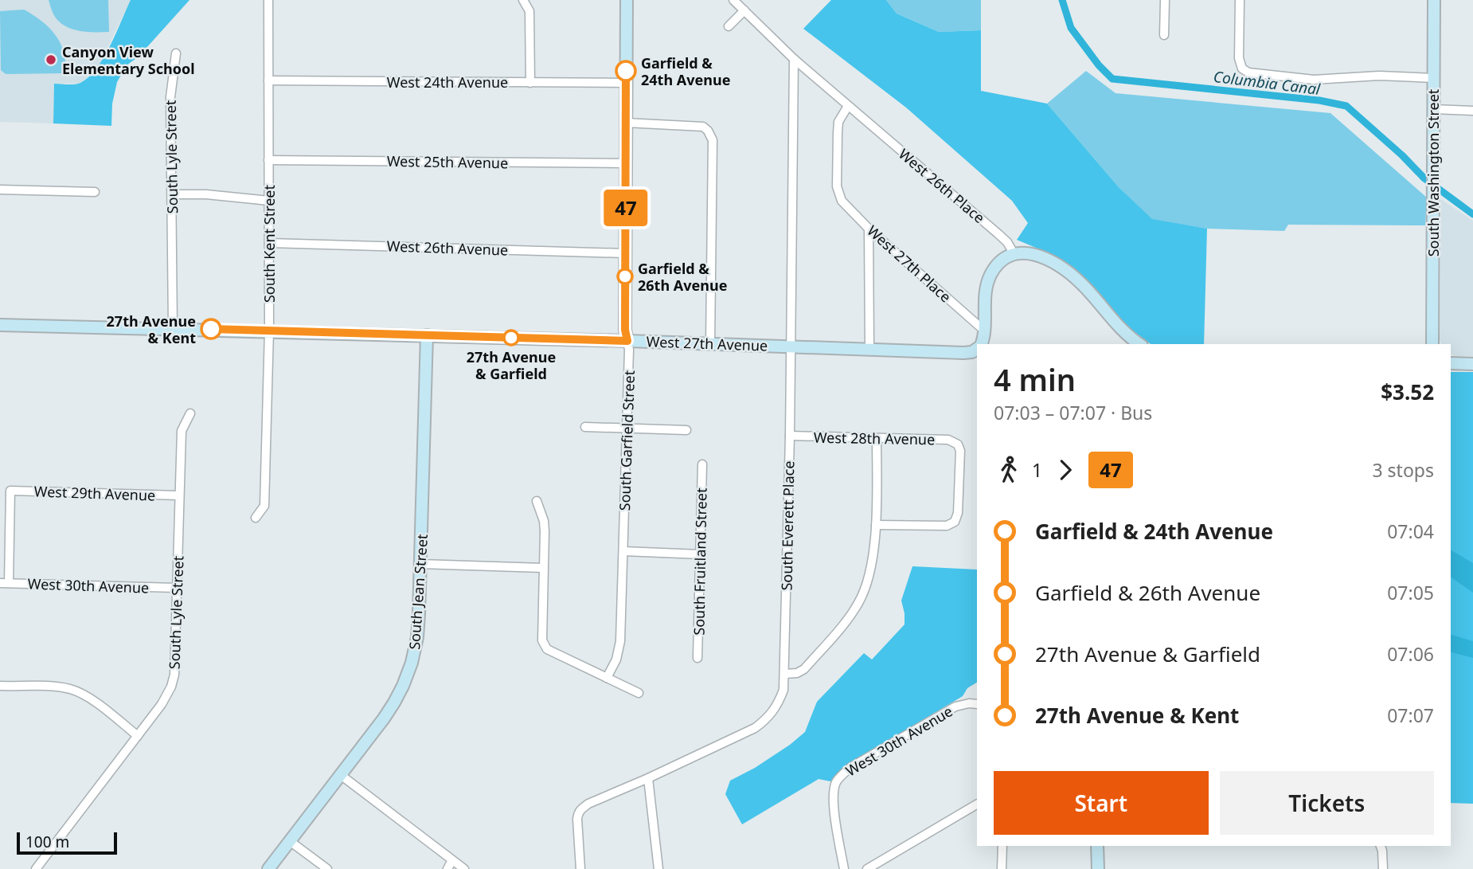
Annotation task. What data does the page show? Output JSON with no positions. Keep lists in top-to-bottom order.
{
  "streets": {
    "main road": [
      "South Washington Street",
      "West 27th Avenue",
      "South Garfield Street",
      "South Jean Street"
    ],
    "street": [
      "West 24th Avenue",
      "South Lyle Street",
      "West 25th Avenue",
      "West 26th Place",
      "South Kent Street",
      "West 26th Avenue",
      "West 27th Place",
      "West 28th Avenue",
      "West 29th Avenue",
      "South Everett Place",
      "South Fruitland Street",
      "West 30th Avenue"
    ]
  },
  "crossings": [
    ["West 24th Avenue", "South Kent Street"],
    ["West 24th Avenue", "South Garfield Street"],
    ["South Lyle Street", "West 27th Avenue"],
    ["South Lyle Street", "West 29th Avenue"],
    ["South Lyle Street", "West 30th Avenue"],
    ["West 25th Avenue", "South Kent Street"],
    ["West 25th Avenue", "South Garfield Street"],
    ["West 26th Place", "West 27th Place"],
    ["West 26th Place", "South Everett Place"],
    ["South Kent Street", "West 26th Avenue"],
    ["South Kent Street", "West 27th Avenue"],
    ["West 26th Avenue", "South Garfield Street"],
    ["West 27th Avenue", "South Garfield Street"],
    ["West 27th Avenue", "South Everett Place"],
    ["West 27th Avenue", "South Jean Street"],
    ["West 28th Avenue", "South Everett Place"],
    ["West 29th Avenue", "West 30th Avenue"]
  ],
  "water": ["Columbia Canal"],
  "places": [
    "Canyon View Elementary School",
    "Garfield & 24th Avenue",
    "Garfield & 26th Avenue",
    "27th Avenue & Kent",
    "27th Avenue & Garfield"
  ],
  "lines": ["bus line 47"],
  "scale_bar": "100 m",
  "page": {
    "on_map": "47",
    "heading": ["4 min", "07:03 – 07:07 · Bus", "$3.52"],
    "legs": ["1", "47", "3 stops"],
    "list": [
      {
        "name": "Garfield & 24th Avenue",
        "value": "07:04"
      },
      {
        "name": "Garfield & 26th Avenue",
        "value": "07:05"
      },
      {
        "name": "27th Avenue & Garfield",
        "value": "07:06"
      },
      {
        "name": "27th Avenue & Kent",
        "value": "07:07"
      }
    ],
    "buttons": ["Start", "Tickets"],
    "scale": "100 m"
  }
}
